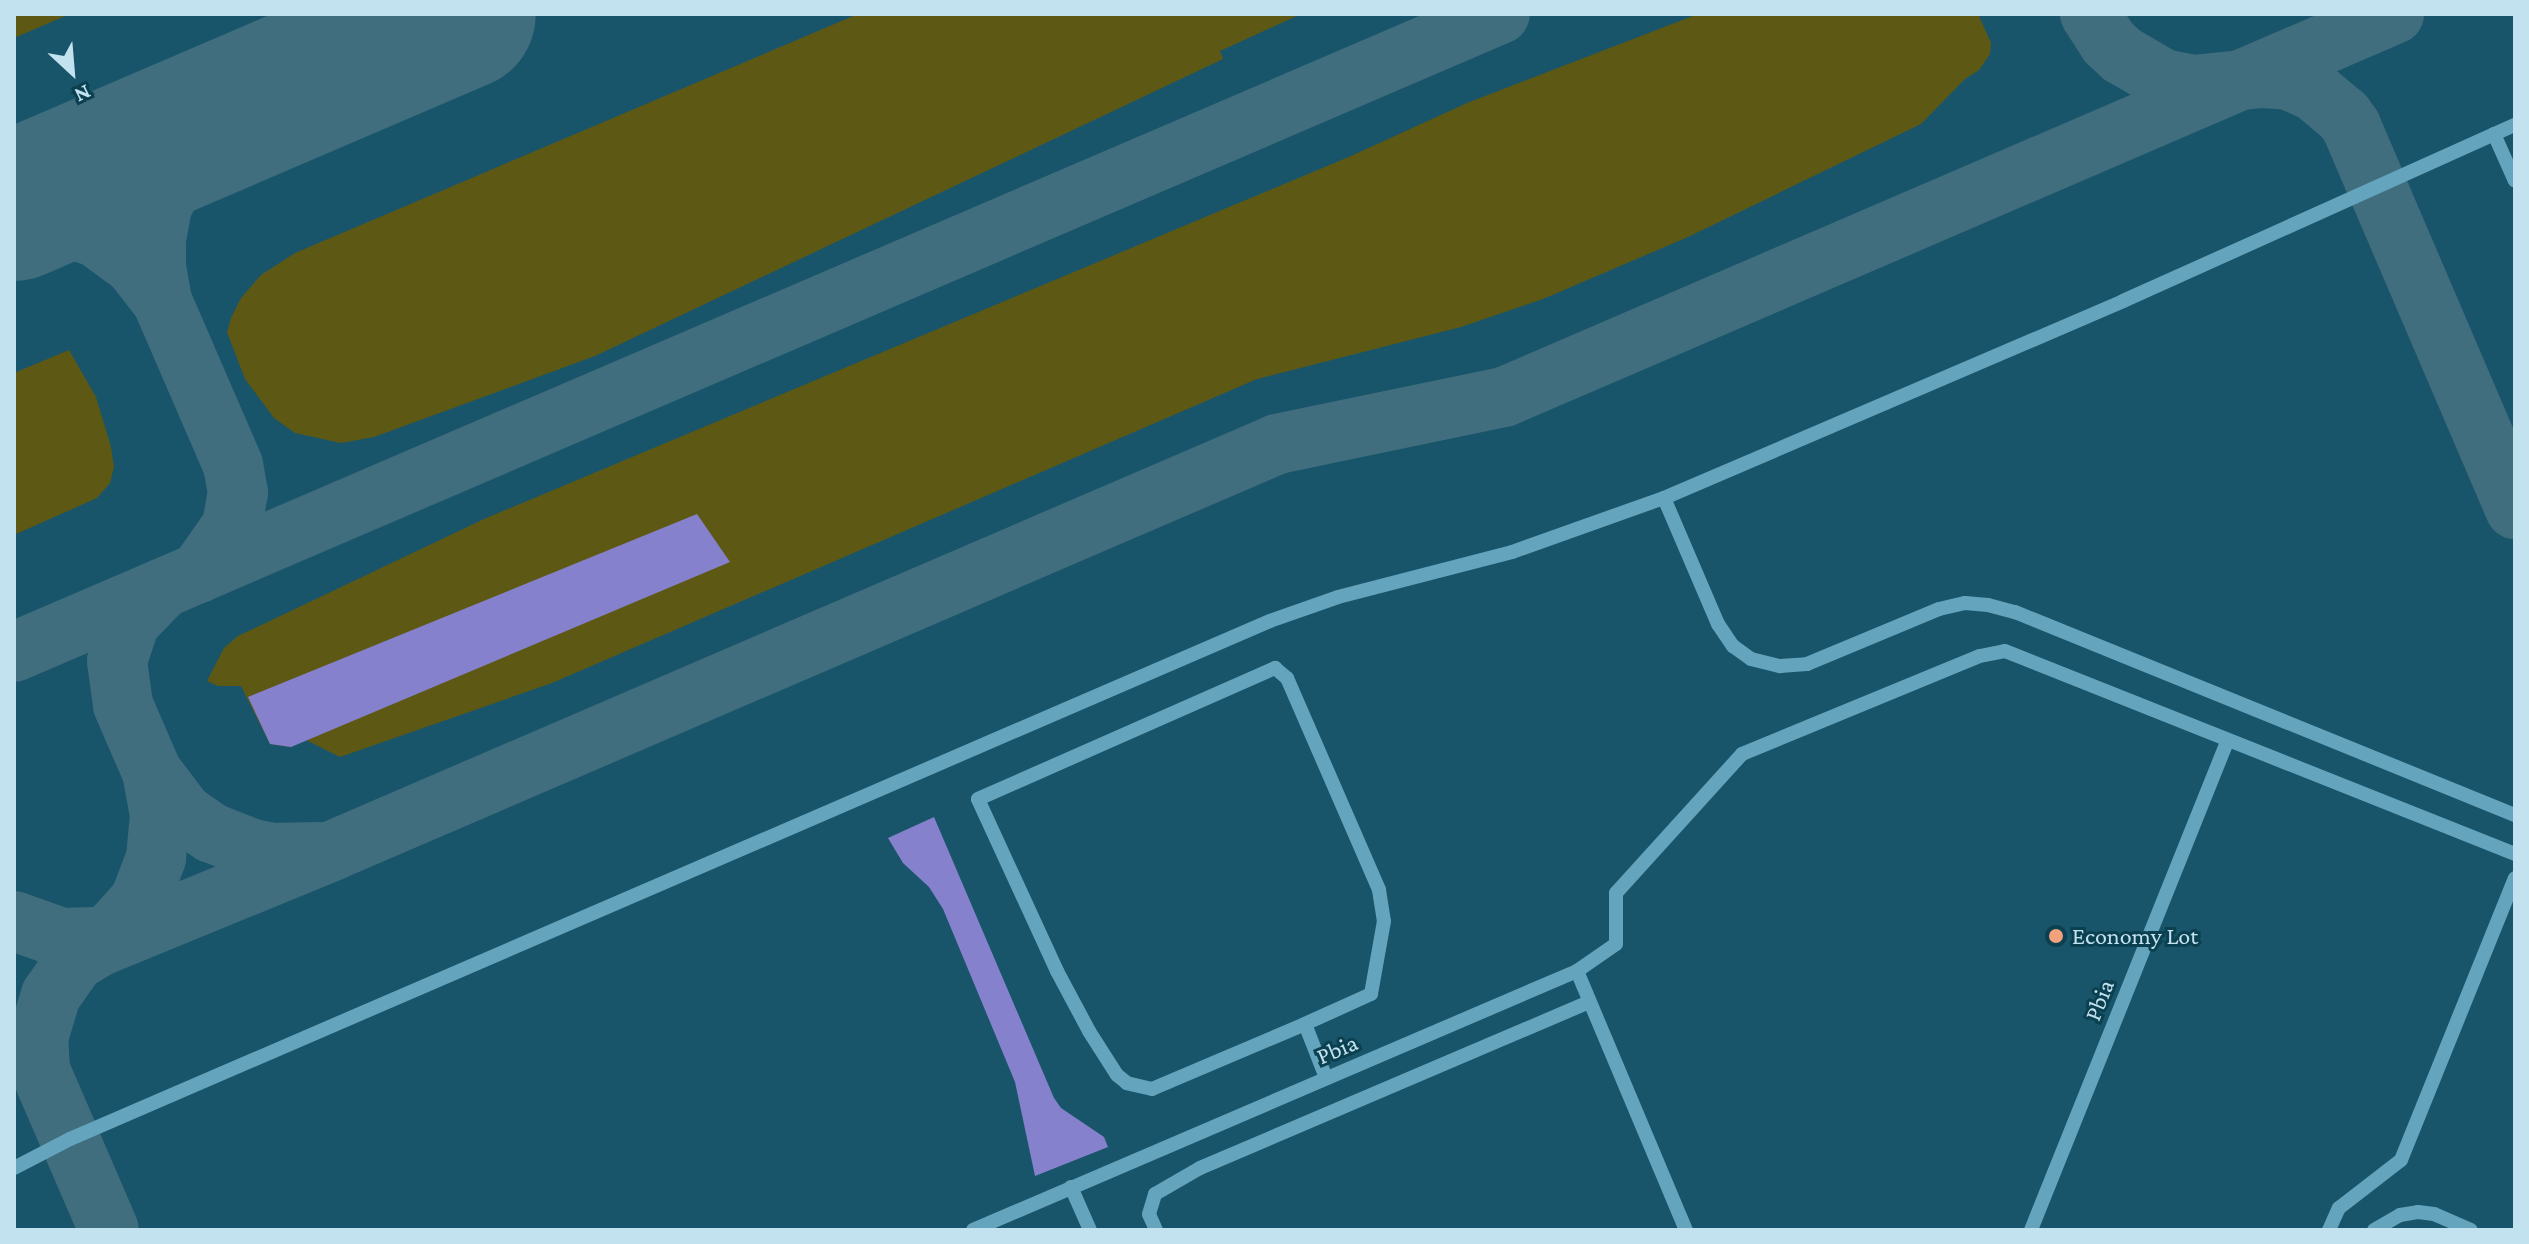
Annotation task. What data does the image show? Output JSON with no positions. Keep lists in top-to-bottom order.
{
  "streets": {
    "lane": ["Pbia"]
  },
  "places": ["Economy Lot"],
  "north": "bottom right"
}
